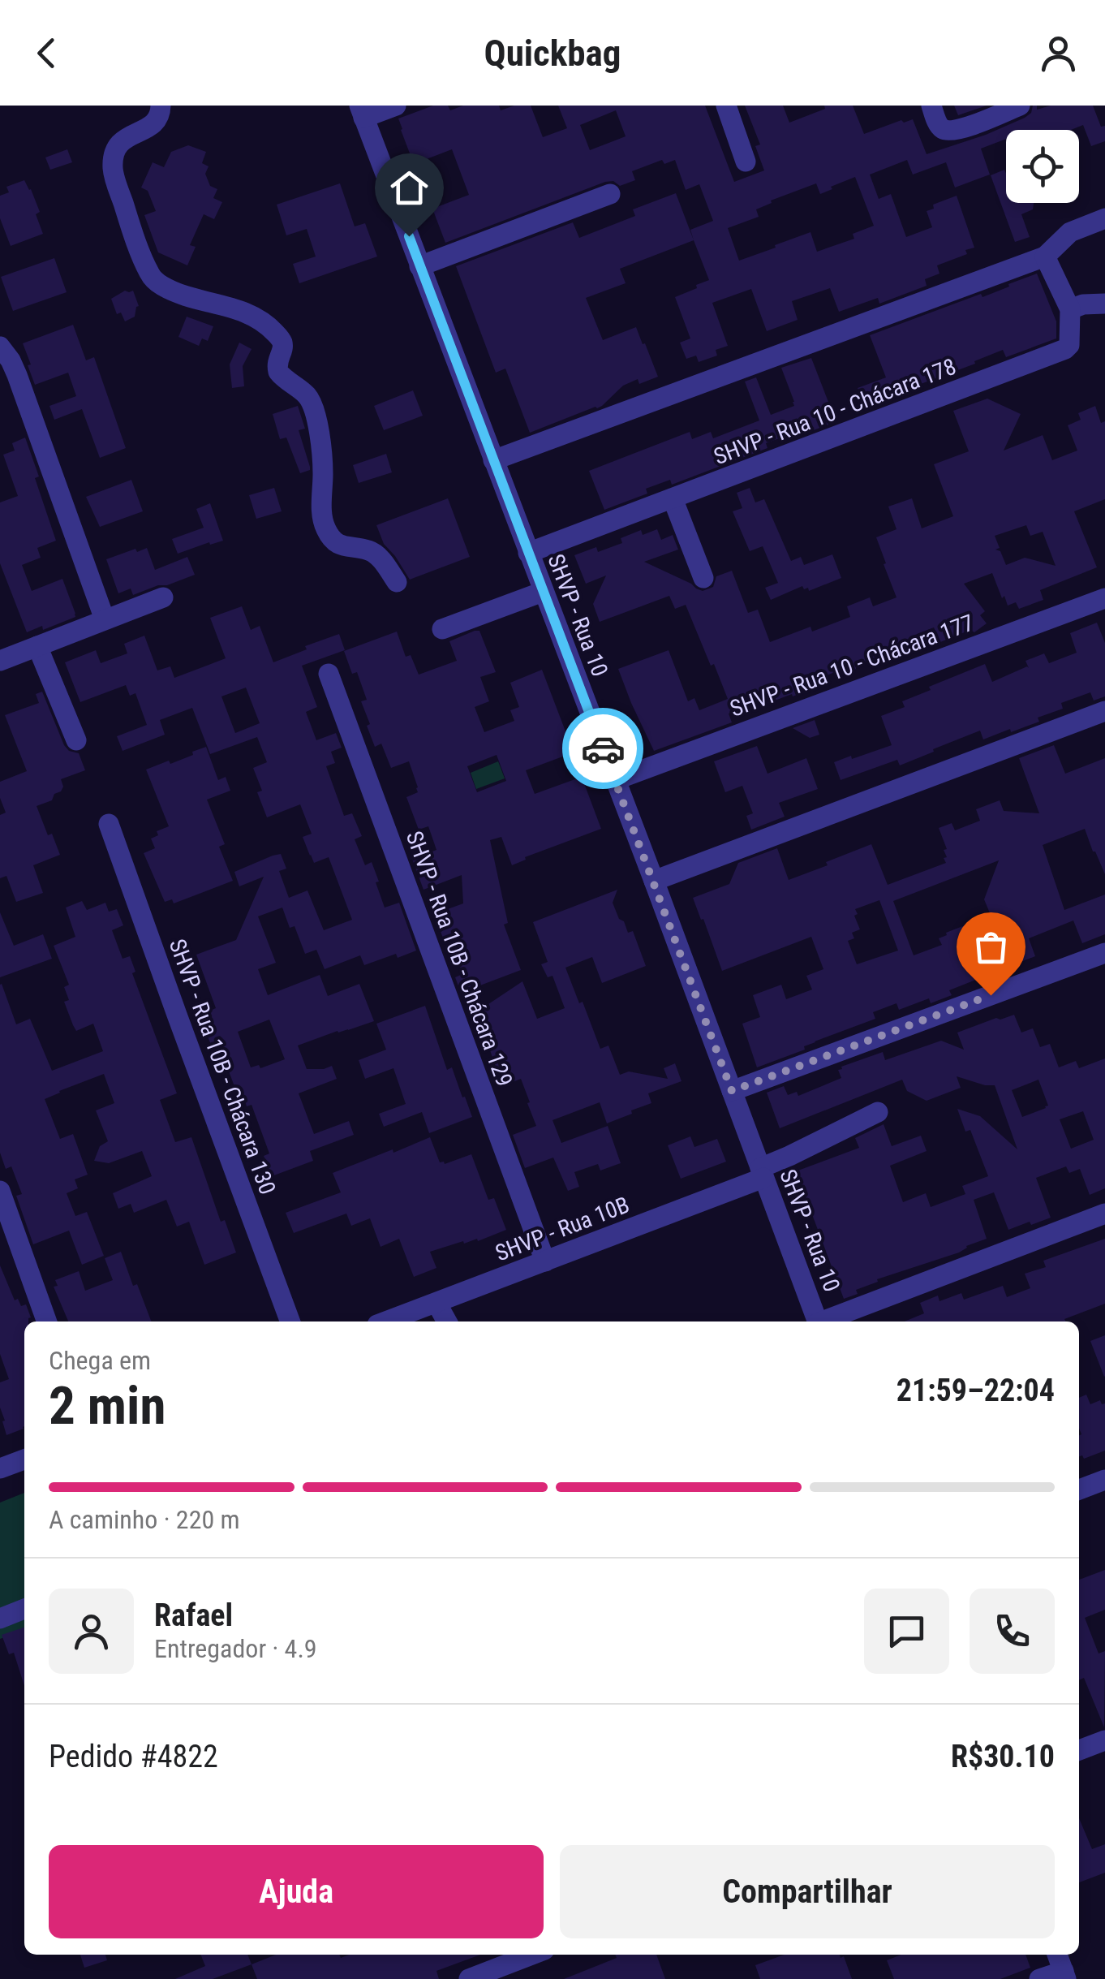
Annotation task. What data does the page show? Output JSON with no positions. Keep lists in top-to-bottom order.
{
  "streets": {
    "street": [
      "SHVP - Rua 10 - Chácara 178",
      "SHVP - Rua 10",
      "SHVP - Rua 10 - Chácara 177",
      "SHVP - Rua 10B - Chácara 129",
      "SHVP - Rua 10B - Chácara 130",
      "SHVP - Rua 10B"
    ]
  },
  "crossings": [
    ["SHVP - Rua 10 - Chácara 178", "SHVP - Rua 10"],
    ["SHVP - Rua 10", "SHVP - Rua 10 - Chácara 177"],
    ["SHVP - Rua 10", "SHVP - Rua 10B"],
    ["SHVP - Rua 10B - Chácara 129", "SHVP - Rua 10B"]
  ],
  "page": {
    "header": "Quickbag",
    "heading": ["2 min", "Chega em", "21:59–22:04"],
    "panel": [
      "Rafael",
      "Entregador · 4.9",
      "Pedido #4822",
      "R$30.10"
    ],
    "bar": "A caminho · 220 m",
    "buttons": ["Ajuda", "Compartilhar"]
  }
}
